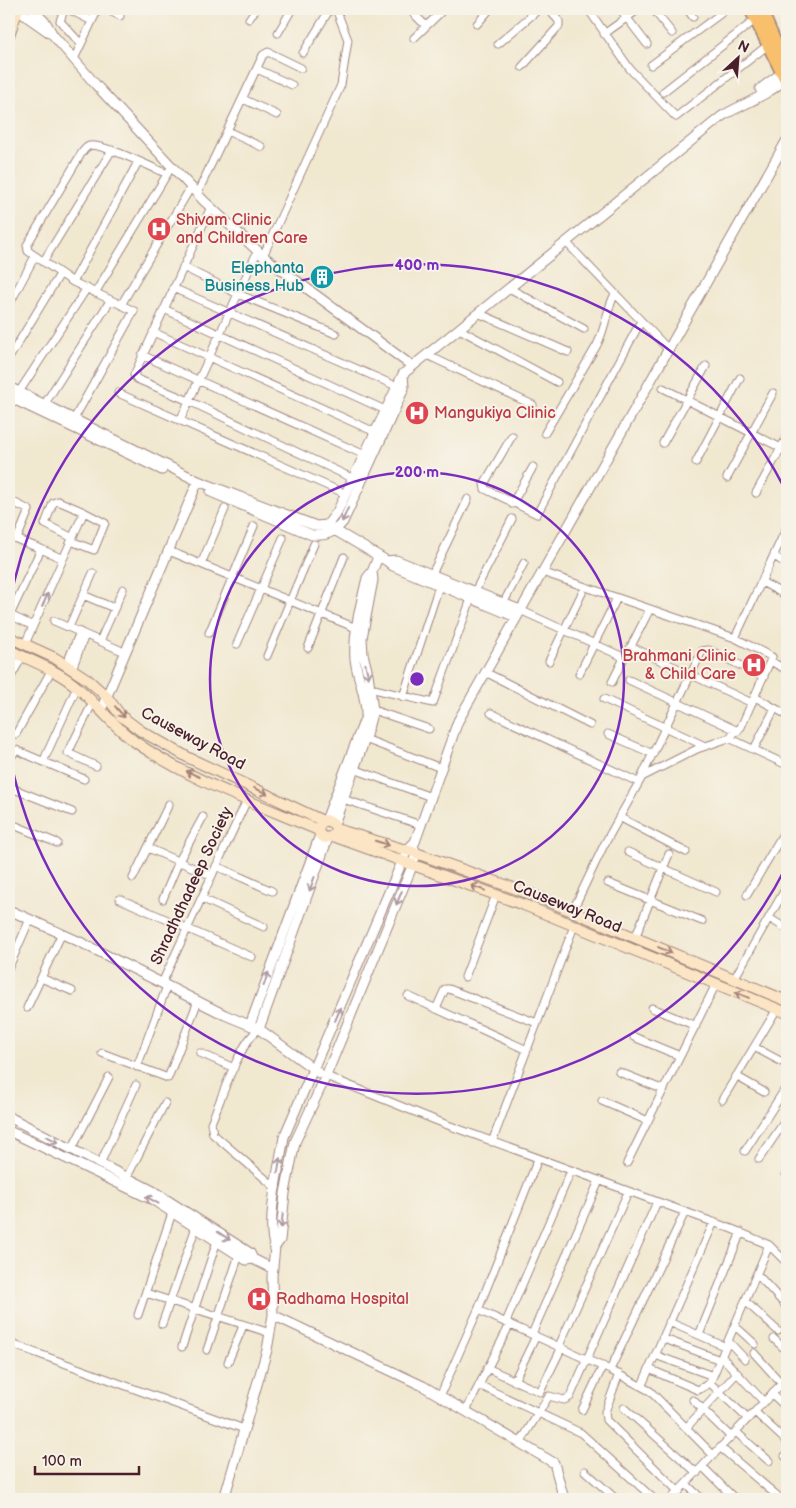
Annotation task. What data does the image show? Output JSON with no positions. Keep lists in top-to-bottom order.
{
  "streets": {
    "main road": ["Causeway Road"],
    "street": ["Shradhdhadeep Society"]
  },
  "crossings": [
    ["Causeway Road", "Shradhdhadeep Society"]
  ],
  "places": {
    "hospital": [
      "Shivam Clinic and Children Care",
      "Mangukiya Clinic",
      "Brahmani Clinic & Child Care",
      "Radhama Hospital"
    ],
    "building": ["Elephanta Business Hub"]
  },
  "scale_bar": "100 m",
  "north": "top right",
  "rings": ["400 m", "200 m"]
}
